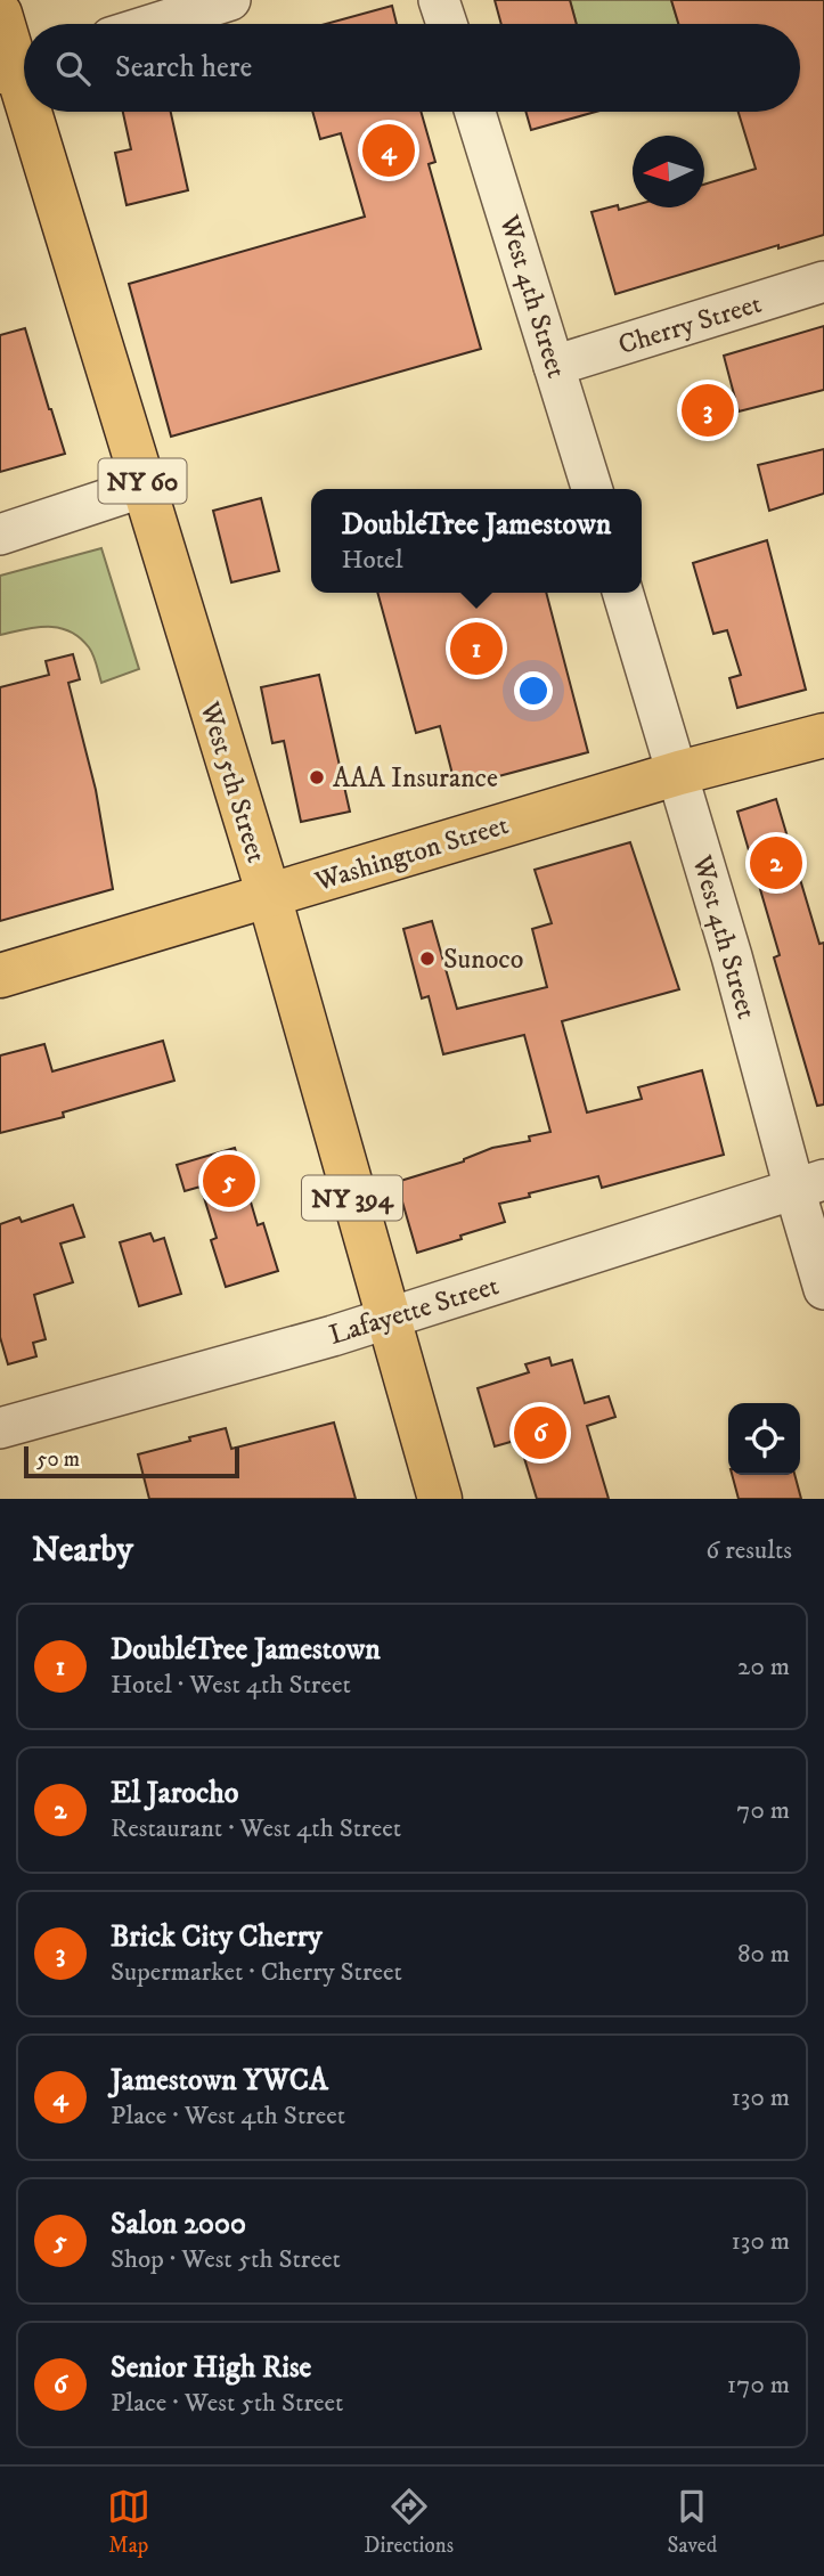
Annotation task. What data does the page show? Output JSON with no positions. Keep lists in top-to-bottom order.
{
  "streets": {
    "main road": [
      "NY 60",
      "West 5th Street",
      "Washington Street",
      "NY 394"
    ],
    "street": ["West 4th Street", "Cherry Street", "Lafayette Street"]
  },
  "crossings": [
    ["West 4th Street", "Cherry Street"],
    ["West 4th Street", "Washington Street"],
    ["West 4th Street", "Lafayette Street"],
    ["West 5th Street", "Washington Street"],
    ["West 5th Street", "Lafayette Street"]
  ],
  "places": ["AAA Insurance", "Sunoco"],
  "scale_bar": "50 m",
  "north": "left",
  "page": {
    "search": "Search here",
    "pins": [
      "4",
      "3",
      "1",
      "2",
      "5",
      "6"
    ],
    "popup": ["DoubleTree Jamestown", "Hotel"],
    "scale": "50 m",
    "heading": ["Nearby", "6 results"],
    "list": [
      {
        "mark": "1",
        "name": "DoubleTree Jamestown",
        "note": "Hotel · West 4th Street",
        "value": "20 m"
      },
      {
        "mark": "2",
        "name": "El Jarocho",
        "note": "Restaurant · West 4th Street",
        "value": "70 m"
      },
      {
        "mark": "3",
        "name": "Brick City Cherry",
        "note": "Supermarket · Cherry Street",
        "value": "80 m"
      },
      {
        "mark": "4",
        "name": "Jamestown YWCA",
        "note": "Place · West 4th Street",
        "value": "130 m"
      },
      {
        "mark": "5",
        "name": "Salon 2000",
        "note": "Shop · West 5th Street",
        "value": "130 m"
      },
      {
        "mark": "6",
        "name": "Senior High Rise",
        "note": "Place · West 5th Street",
        "value": "170 m"
      }
    ],
    "nav": ["Map", "Directions", "Saved"]
  }
}
